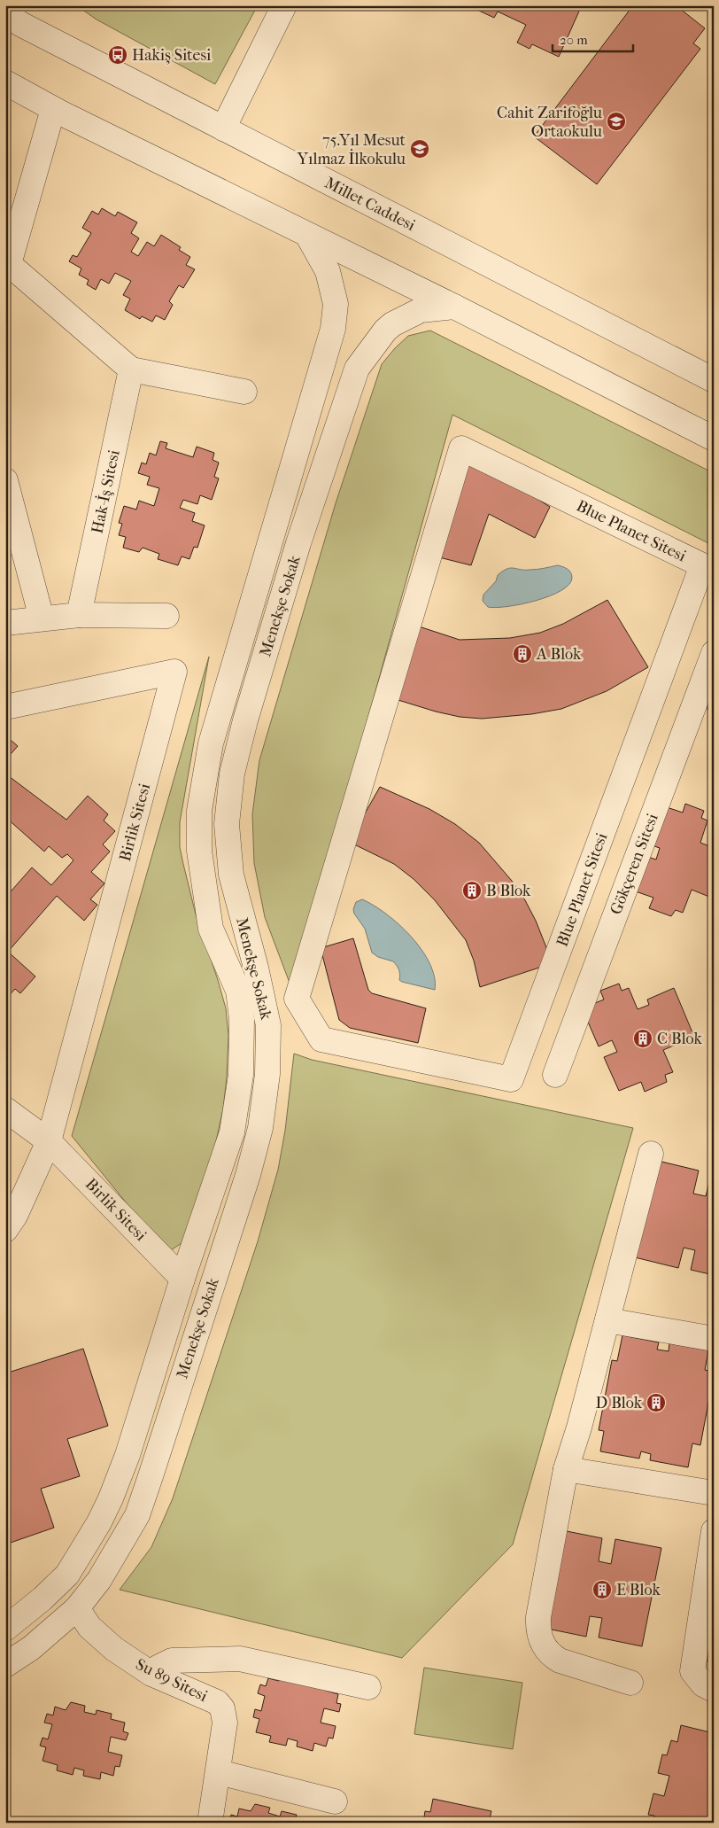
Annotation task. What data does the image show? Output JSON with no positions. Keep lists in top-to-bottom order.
{
  "streets": {
    "street": [
      "Millet Caddesi",
      "Hak-İş Sitesi",
      "Blue Planet Sitesi",
      "Menekşe Sokak",
      "Birlik Sitesi",
      "Gökçeren Sitesi",
      "Su 89 Sitesi"
    ]
  },
  "crossings": [
    ["Menekşe Sokak", "Birlik Sitesi"],
    ["Menekşe Sokak", "Su 89 Sitesi"]
  ],
  "places": {
    "bus stop": ["Hakiş Sitesi"],
    "school or university": ["Cahit Zarifoğlu Ortaokulu", "75.Yıl Mesut Yılmaz İlkokulu"],
    "building": [
      "A Blok",
      "B Blok",
      "C Blok",
      "D Blok",
      "E Blok"
    ]
  },
  "scale_bar": "20 m"
}
